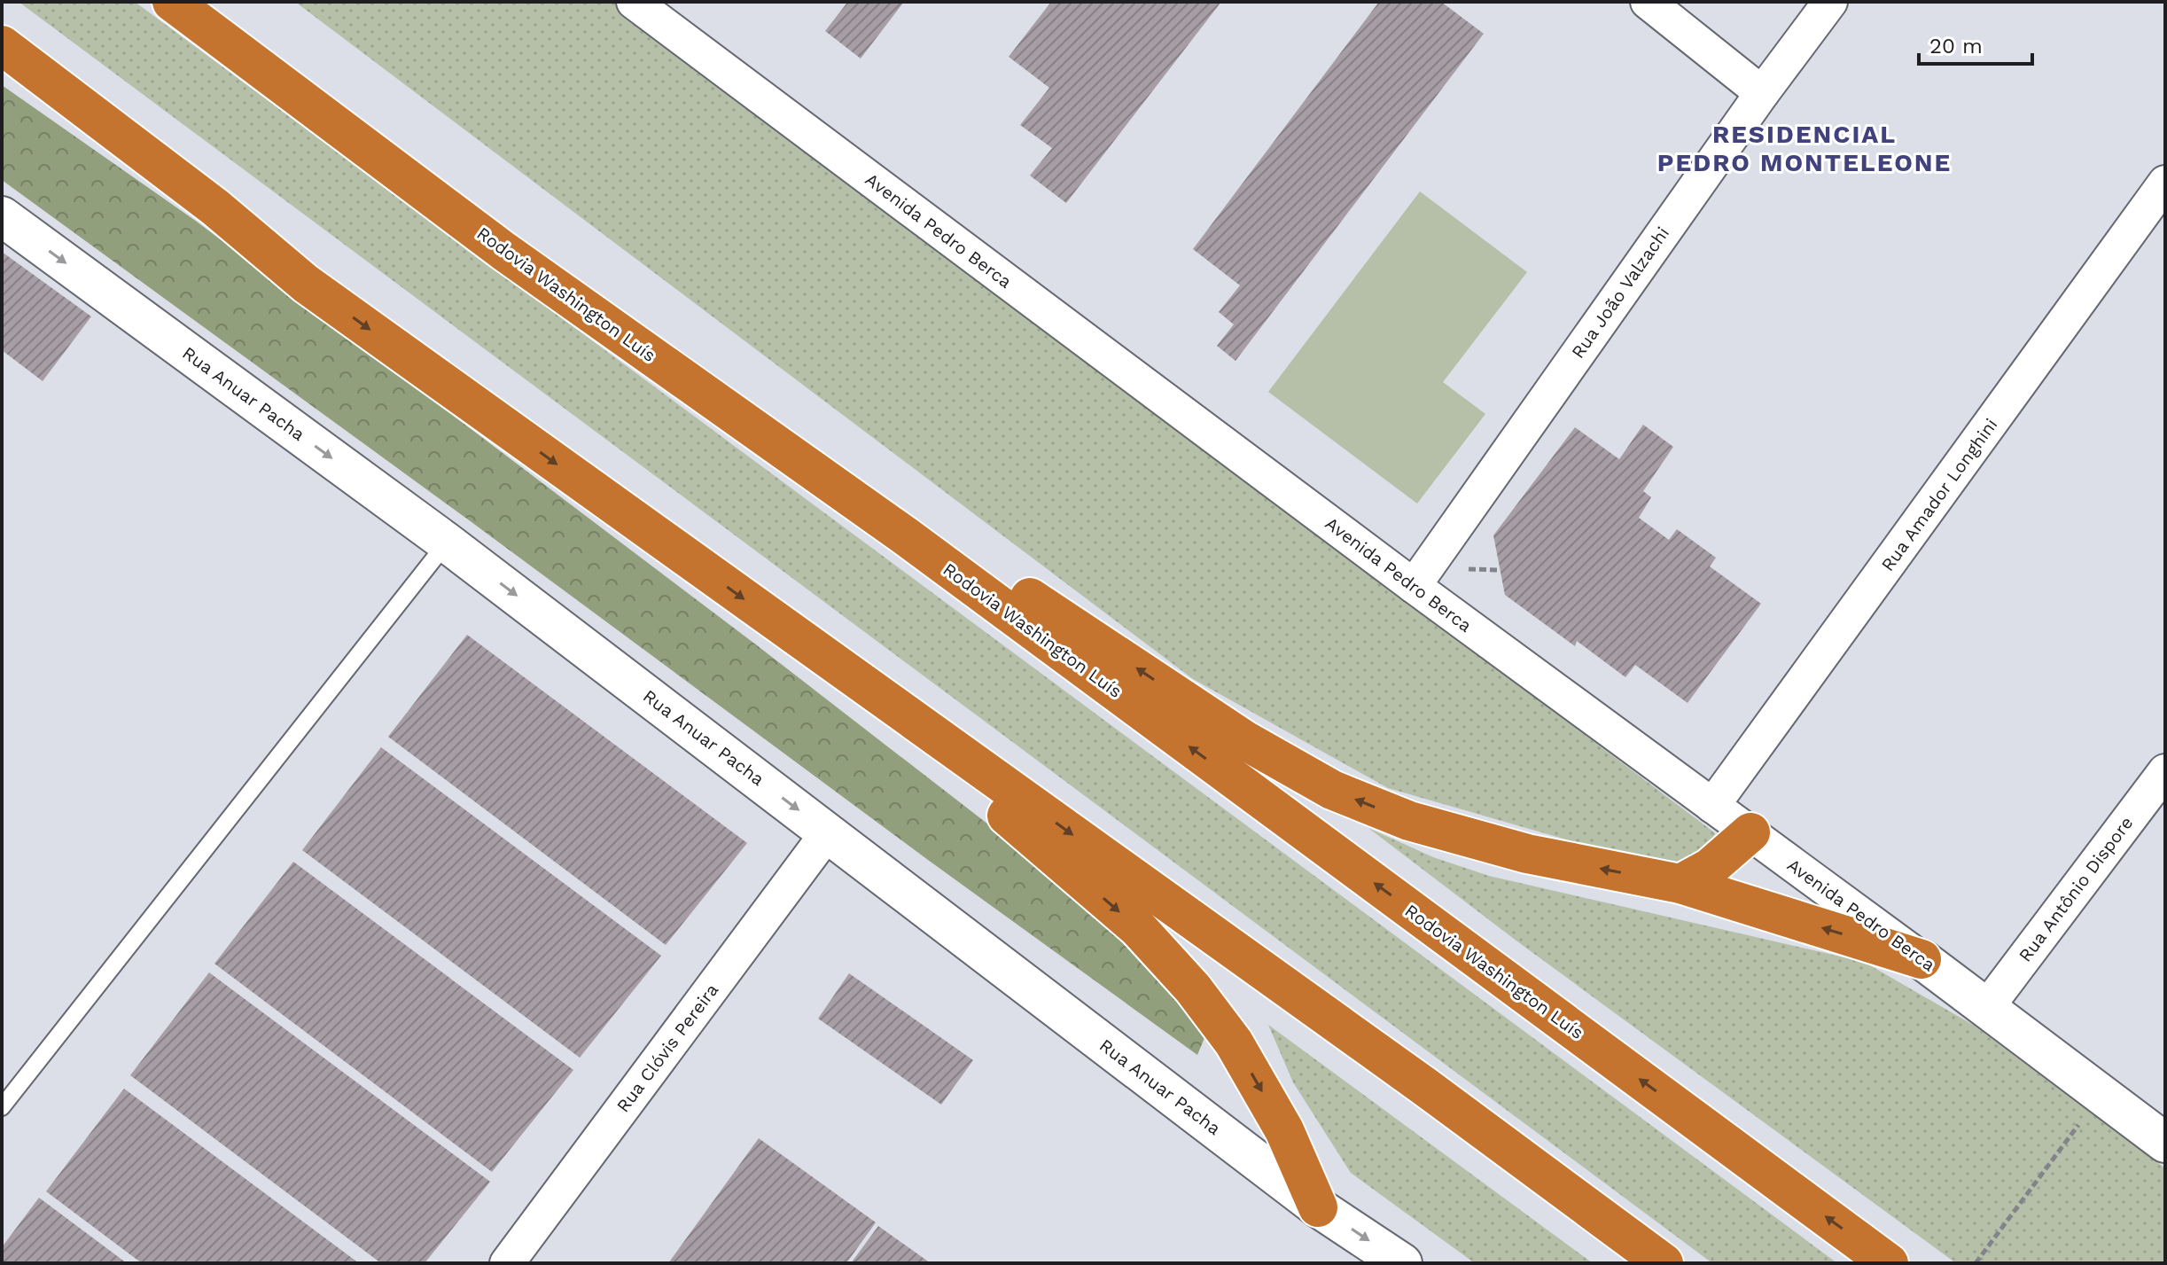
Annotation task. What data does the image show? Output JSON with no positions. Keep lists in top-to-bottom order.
{
  "streets": {
    "highway": ["Rodovia Washington Luís"],
    "street": [
      "Avenida Pedro Berca",
      "Rua João Valzachi",
      "Rua Anuar Pacha",
      "Rua Amador Longhini",
      "Rua Antônio Dispore",
      "Rua Clóvis Pereira"
    ]
  },
  "crossings": [
    ["Avenida Pedro Berca", "Rua João Valzachi"],
    ["Avenida Pedro Berca", "Rua Amador Longhini"],
    ["Avenida Pedro Berca", "Rua Antônio Dispore"],
    ["Rua Anuar Pacha", "Rua Clóvis Pereira"]
  ],
  "one_way": ["Rua Anuar Pacha"],
  "districts": ["RESIDENCIAL PEDRO MONTELEONE"],
  "scale_bar": "20 m"
}
